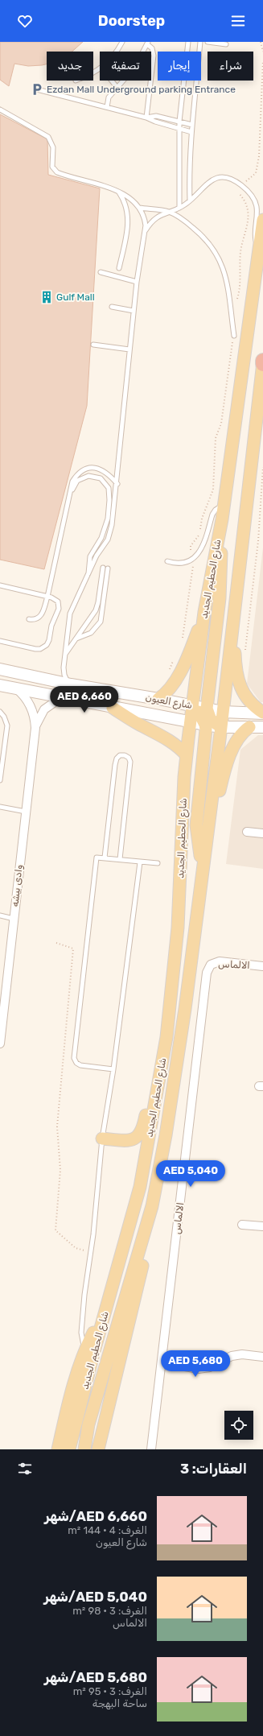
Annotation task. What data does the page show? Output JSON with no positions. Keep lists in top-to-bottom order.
{
  "streets": {
    "main road": ["شارع الحطيم الجديد", "شارع العيون"],
    "street": ["وادى بيشه", "الالماس"]
  },
  "crossings": [
    ["شارع الحطيم الجديد", "شارع العيون"],
    ["شارع العيون", "وادى بيشه"]
  ],
  "places": {
    "parking": ["Ezdan Mall Underground parking Entrance"],
    "building": ["Gulf Mall"]
  },
  "page": {
    "header": "Doorstep",
    "chip": [
      "شراء",
      "إيجار",
      "تصفية",
      "جديد"
    ],
    "price": ["AED 6,660", "AED 5,040", "AED 5,680"],
    "heading": "العقارات: 3",
    "list": [
      {
        "name": "AED 6,660/شهر",
        "note": "الغرف: 4 · 144 m² · شارع العيون"
      },
      {
        "name": "AED 5,040/شهر",
        "note": "الغرف: 3 · 98 m² · الالماس"
      },
      {
        "name": "AED 5,680/شهر",
        "note": "الغرف: 3 · 95 m² · ساحة البهجة"
      }
    ]
  }
}
